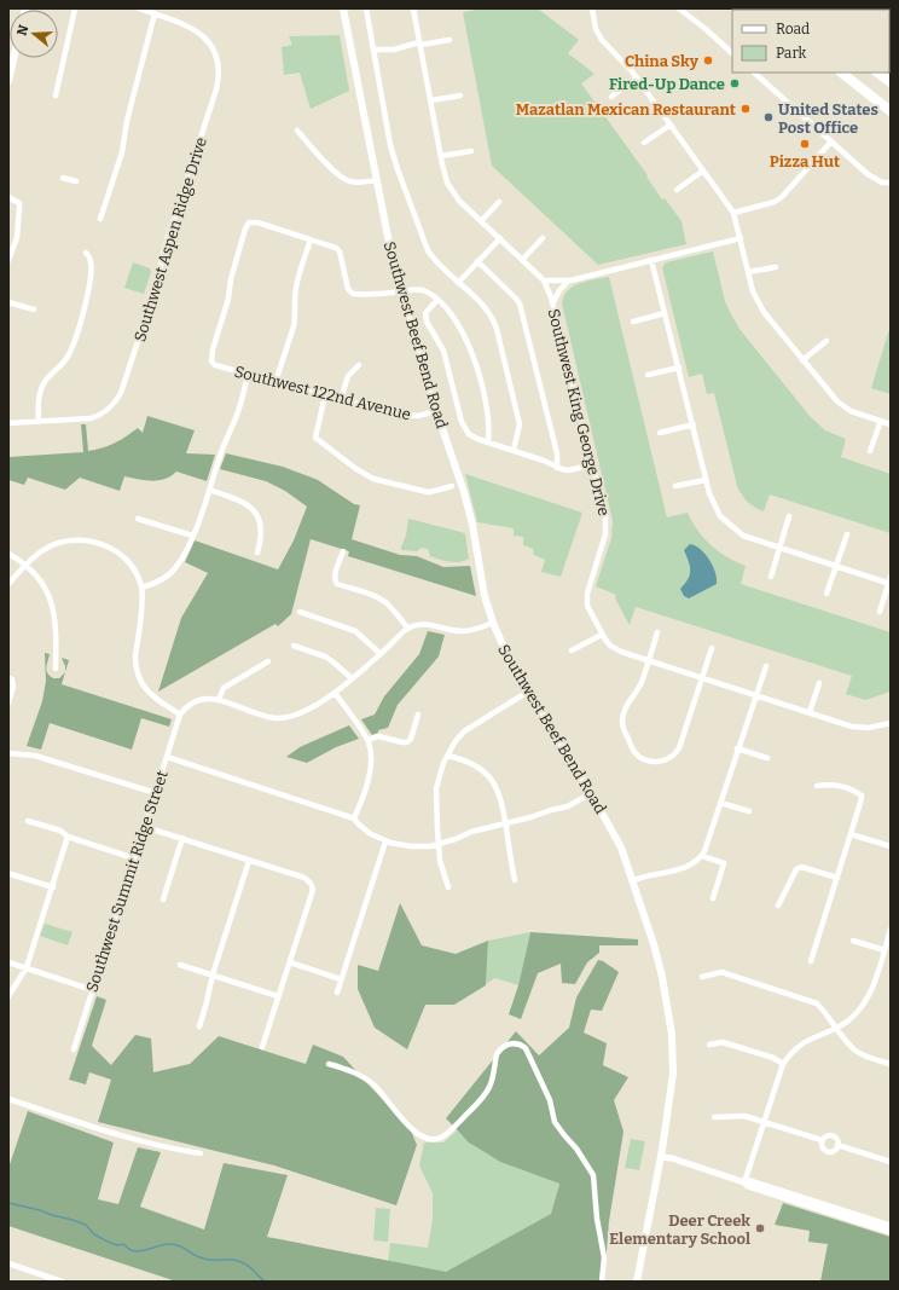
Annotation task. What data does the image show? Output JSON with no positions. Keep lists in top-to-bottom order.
{
  "streets": {
    "main road": ["Southwest Beef Bend Road"],
    "street": [
      "Southwest Aspen Ridge Drive",
      "Southwest 122nd Avenue",
      "Southwest King George Drive",
      "Southwest Summit Ridge Street"
    ]
  },
  "crossings": [
    ["Southwest Beef Bend Road", "Southwest 122nd Avenue"]
  ],
  "places": [
    "China Sky",
    "Fired-Up Dance",
    "Mazatlan Mexican Restaurant",
    "United States Post Office",
    "Pizza Hut",
    "Deer Creek Elementary School"
  ],
  "legend": ["Road", "Park"],
  "north": "left"
}
